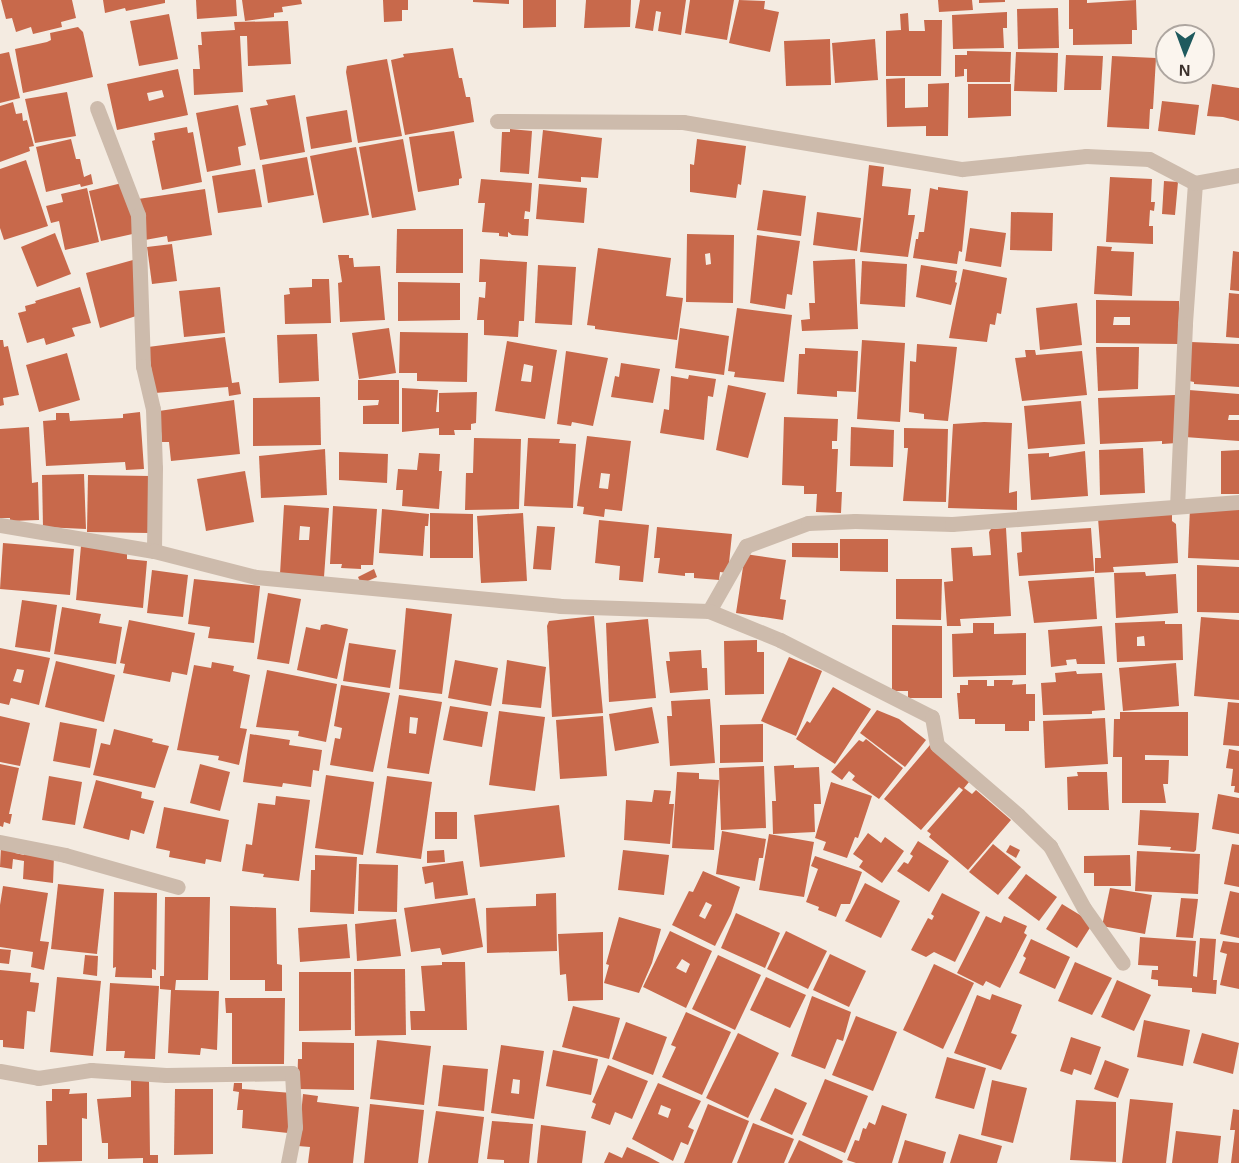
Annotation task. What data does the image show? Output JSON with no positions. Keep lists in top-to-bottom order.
{
  "north": "bottom"
}
